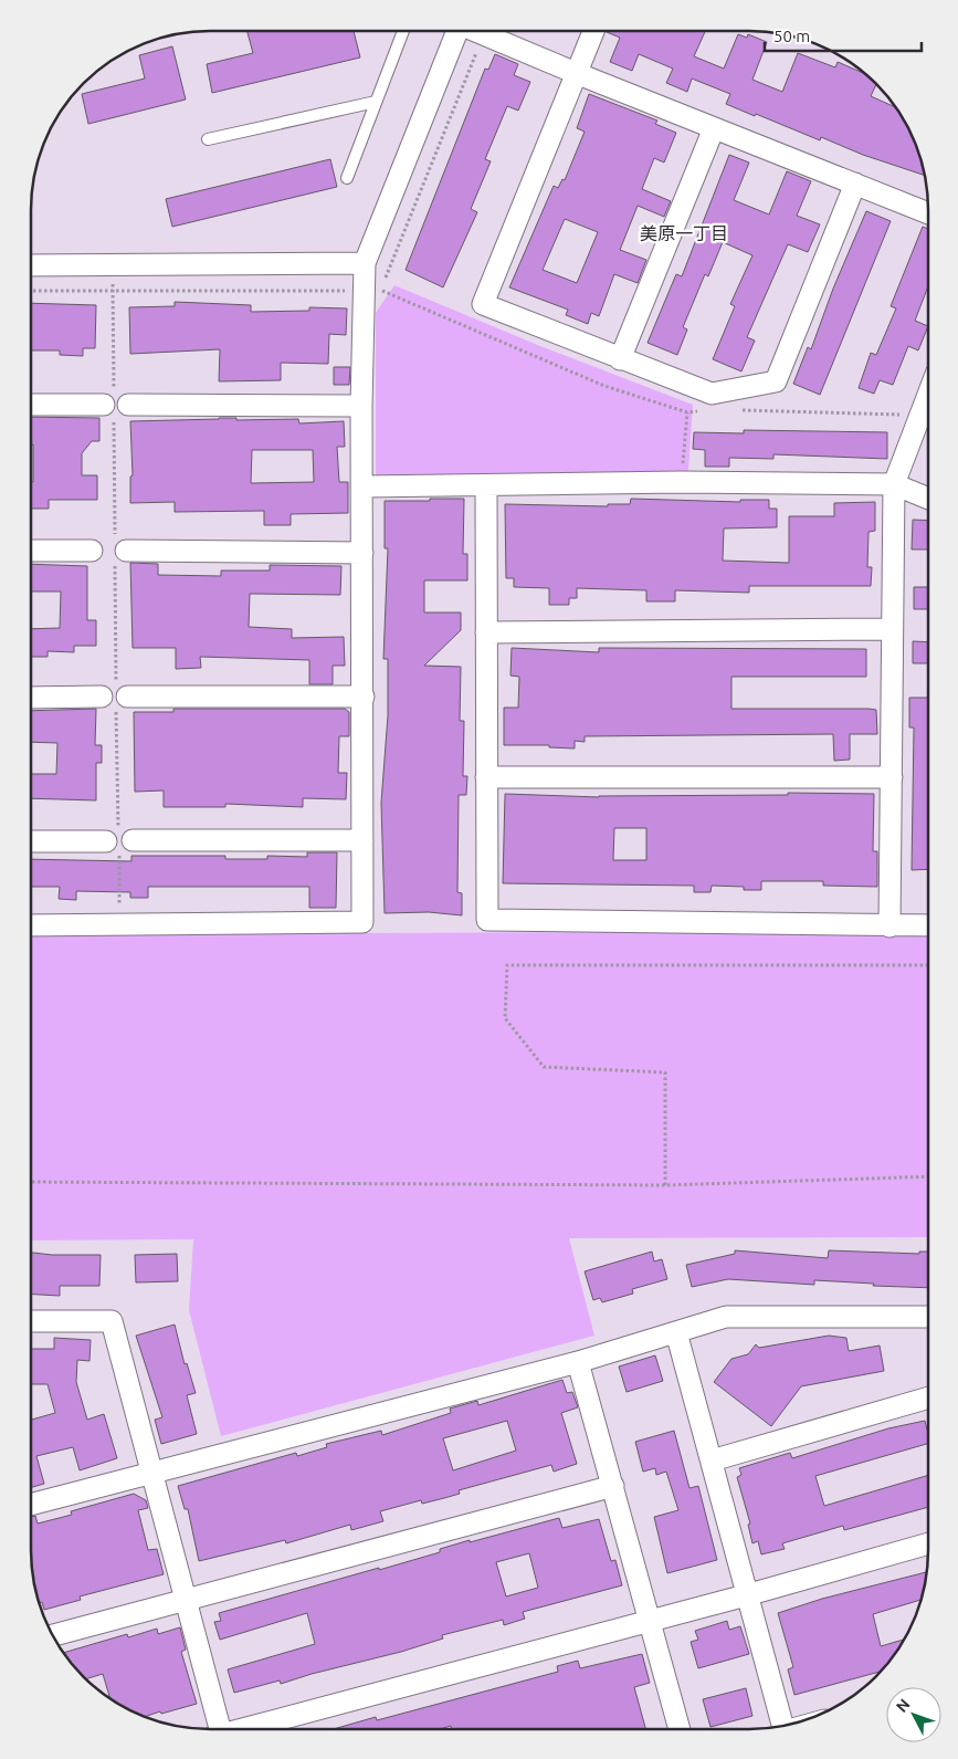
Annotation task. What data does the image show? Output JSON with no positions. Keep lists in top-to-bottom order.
{
  "districts": ["美原一丁目"],
  "scale_bar": "50 m",
  "north": "top left"
}
